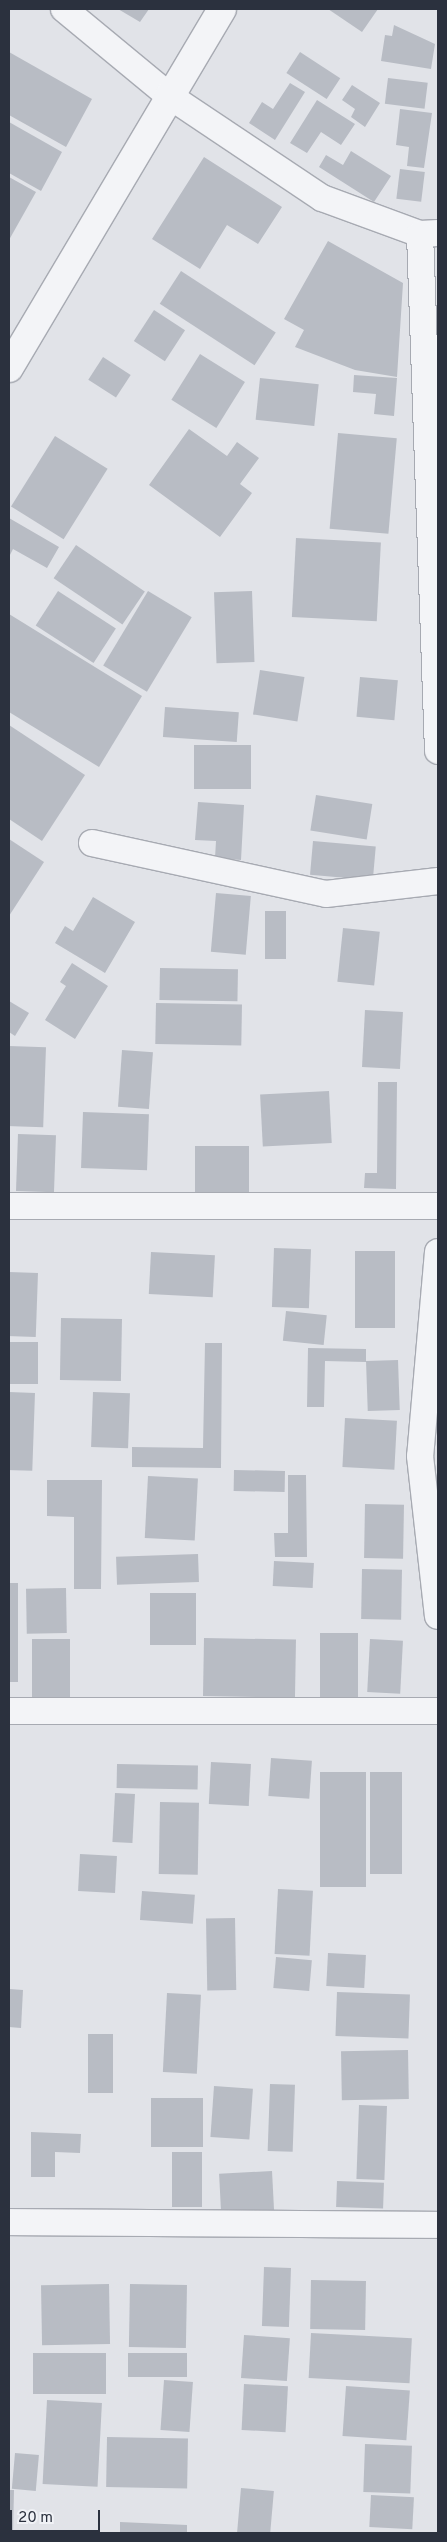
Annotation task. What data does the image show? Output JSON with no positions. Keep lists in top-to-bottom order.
{
  "scale_bar": "20 m"
}
